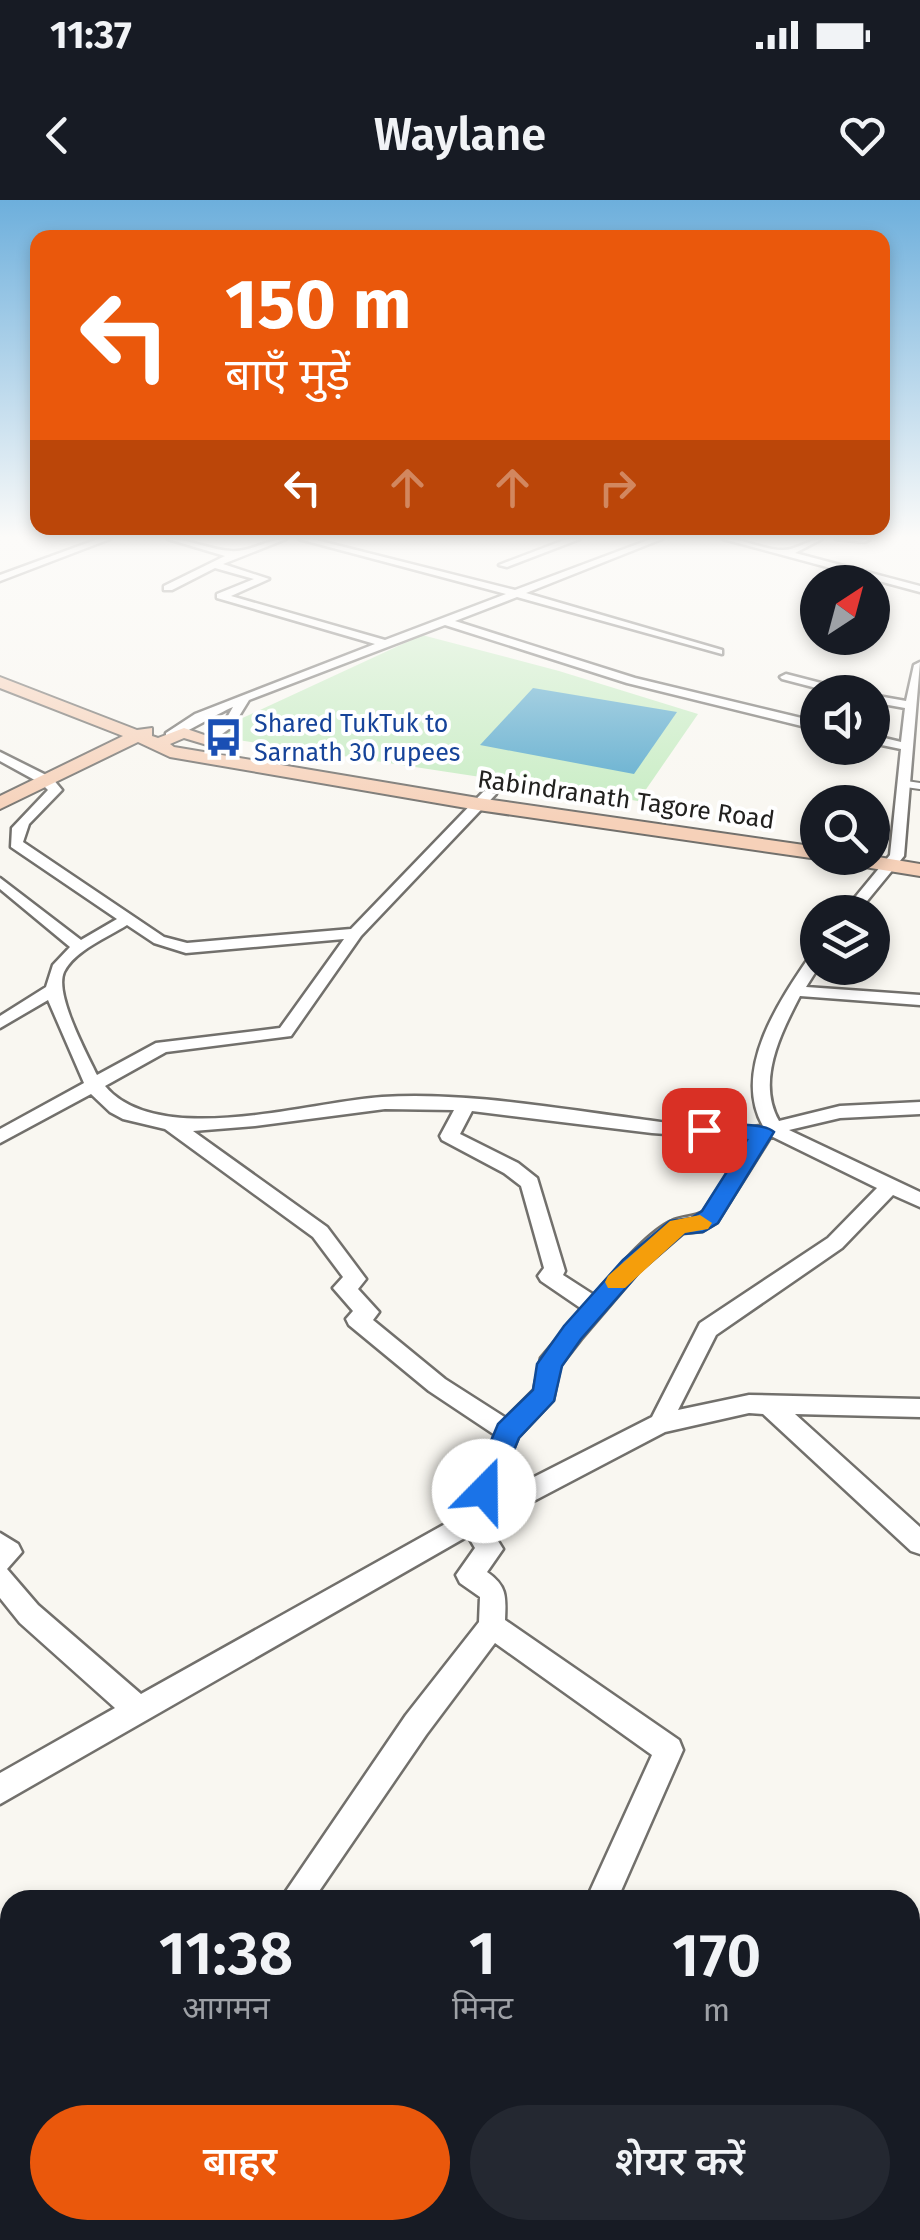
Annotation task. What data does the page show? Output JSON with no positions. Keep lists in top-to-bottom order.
{
  "streets": {
    "main road": ["Rabindranath Tagore Road"]
  },
  "places": {
    "bus stop": ["Shared TukTuk to Sarnath 30 rupees"]
  },
  "north": "top right",
  "page": {
    "status": "11:37",
    "header": "Waylane",
    "turn": ["150 m", "बाएँ मुड़ें"],
    "eta": [
      "11:38",
      "आगमन",
      "1",
      "मिनट",
      "170",
      "m"
    ],
    "buttons": ["बाहर", "शेयर करें"]
  }
}
